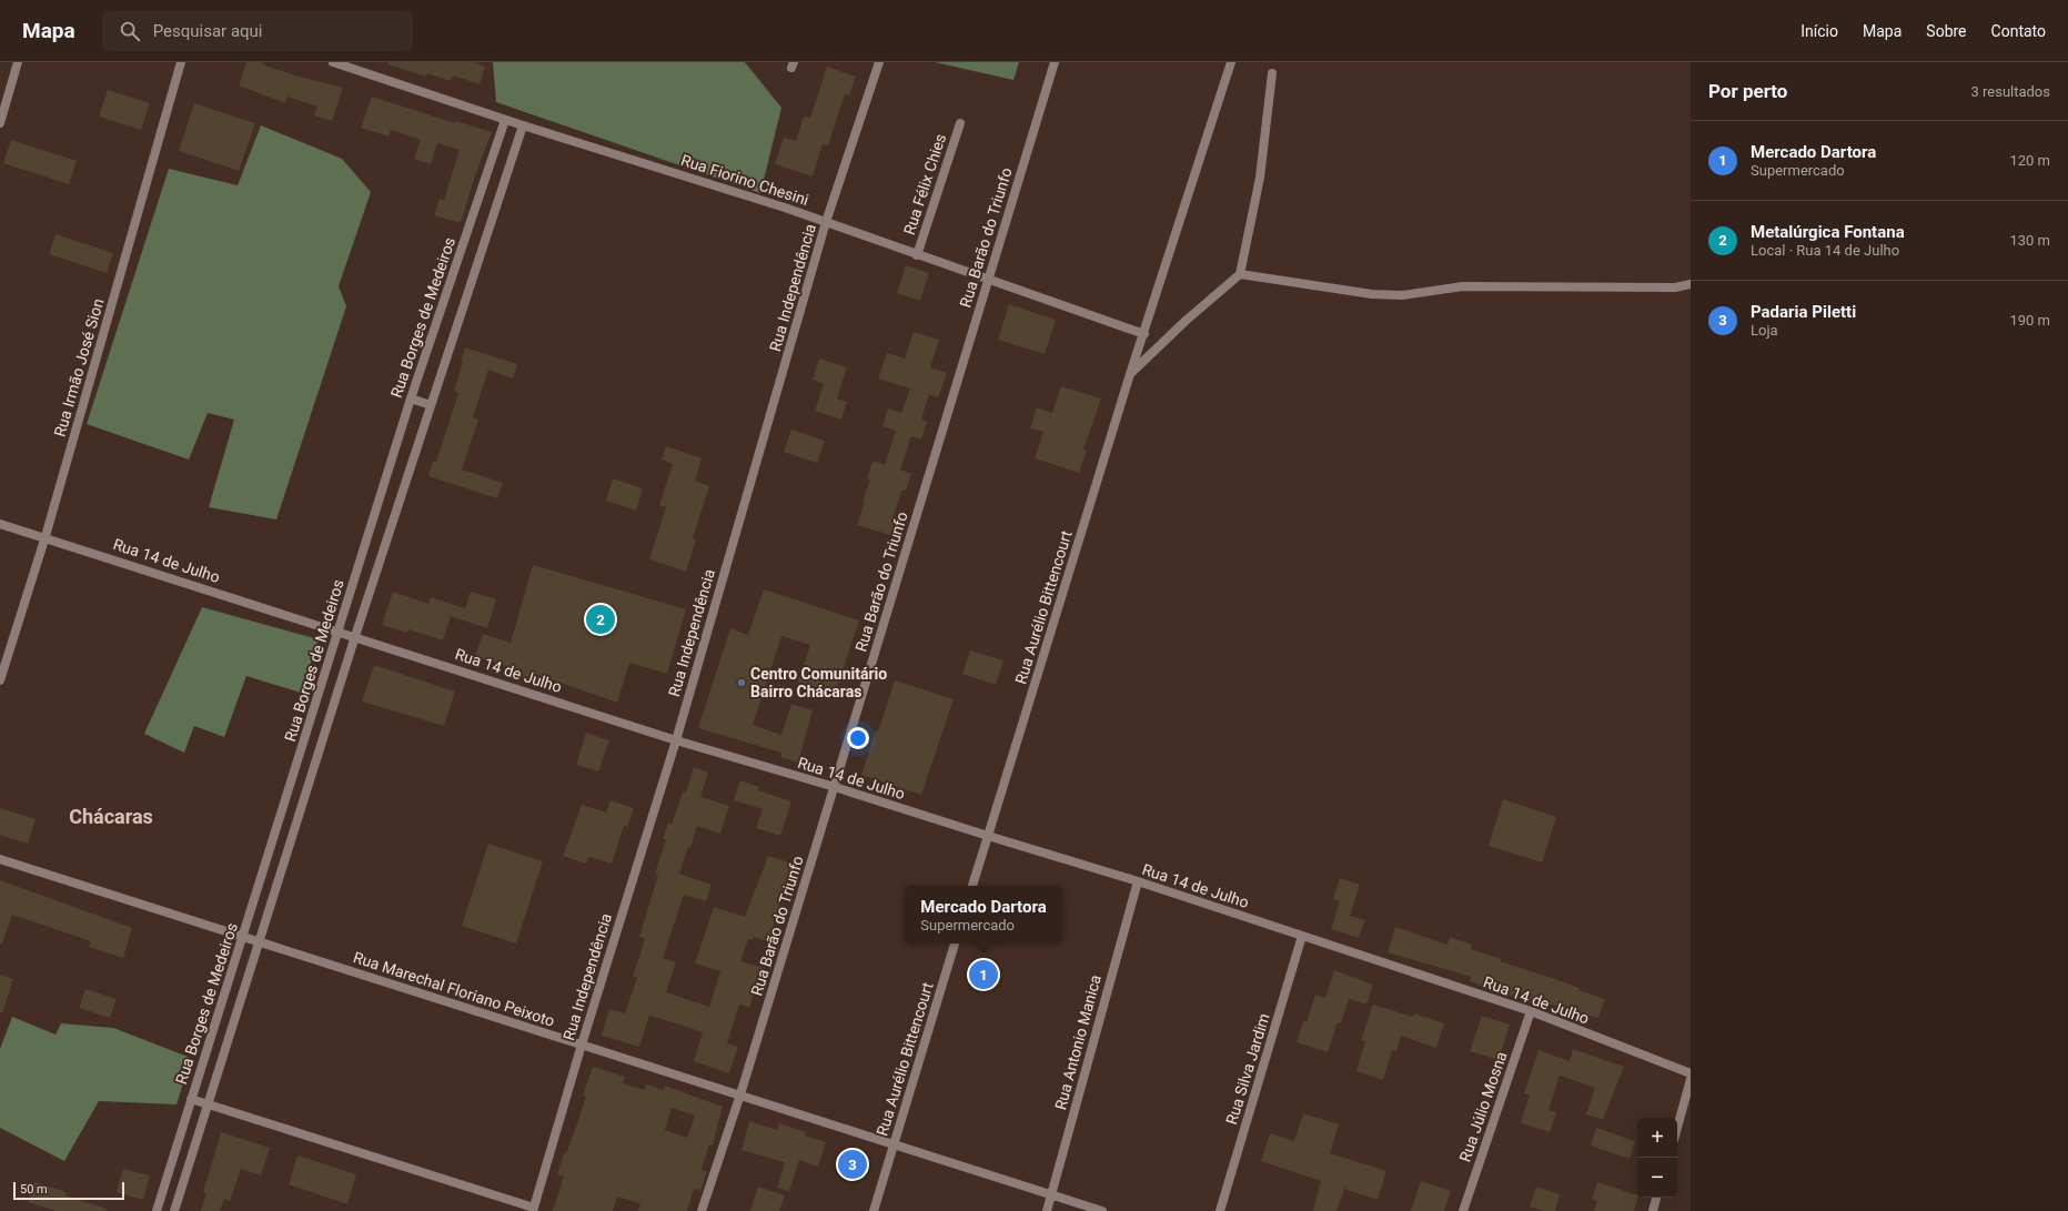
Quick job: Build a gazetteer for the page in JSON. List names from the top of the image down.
{
  "streets": {
    "street": [
      "Rua Fiorino Chesini",
      "Rua Félix Chies",
      "Rua Barão do Triunfo",
      "Rua Independência",
      "Rua Borges de Medeiros",
      "Rua Irmão José Sion",
      "Rua 14 de Julho",
      "Rua Aurélio Bittencourt",
      "Rua Marechal Floriano Peixoto",
      "Rua Antonio Manica",
      "Rua Silva Jardim",
      "Rua Júlio Mosna"
    ]
  },
  "crossings": [
    ["Rua Fiorino Chesini", "Rua Félix Chies"],
    ["Rua Fiorino Chesini", "Rua Barão do Triunfo"],
    ["Rua Fiorino Chesini", "Rua Independência"],
    ["Rua Fiorino Chesini", "Rua Borges de Medeiros"],
    ["Rua Fiorino Chesini", "Rua Aurélio Bittencourt"],
    ["Rua Barão do Triunfo", "Rua 14 de Julho"],
    ["Rua Barão do Triunfo", "Rua Marechal Floriano Peixoto"],
    ["Rua Independência", "Rua 14 de Julho"],
    ["Rua Independência", "Rua Marechal Floriano Peixoto"],
    ["Rua Borges de Medeiros", "Rua 14 de Julho"],
    ["Rua Borges de Medeiros", "Rua Marechal Floriano Peixoto"],
    ["Rua Irmão José Sion", "Rua 14 de Julho"],
    ["Rua 14 de Julho", "Rua Aurélio Bittencourt"],
    ["Rua 14 de Julho", "Rua Antonio Manica"],
    ["Rua 14 de Julho", "Rua Silva Jardim"],
    ["Rua 14 de Julho", "Rua Júlio Mosna"],
    ["Rua Aurélio Bittencourt", "Rua Marechal Floriano Peixoto"],
    ["Rua Marechal Floriano Peixoto", "Rua Antonio Manica"]
  ],
  "districts": ["Chácaras"],
  "places": ["Centro Comunitário Bairro Chácaras"],
  "scale_bar": "50 m",
  "page": {
    "header": "Mapa",
    "search": "Pesquisar aqui",
    "nav": [
      "Início",
      "Mapa",
      "Sobre",
      "Contato"
    ],
    "heading": ["Por perto", "3 resultados"],
    "list": [
      {
        "mark": "1",
        "name": "Mercado Dartora",
        "note": "Supermercado",
        "value": "120 m"
      },
      {
        "mark": "2",
        "name": "Metalúrgica Fontana",
        "note": "Local · Rua 14 de Julho",
        "value": "130 m"
      },
      {
        "mark": "3",
        "name": "Padaria Piletti",
        "note": "Loja",
        "value": "190 m"
      }
    ],
    "pins": ["2", "1", "3"],
    "popup": ["Mercado Dartora", "Supermercado"],
    "map_buttons": ["+", "−"],
    "scale": "50 m"
  }
}
